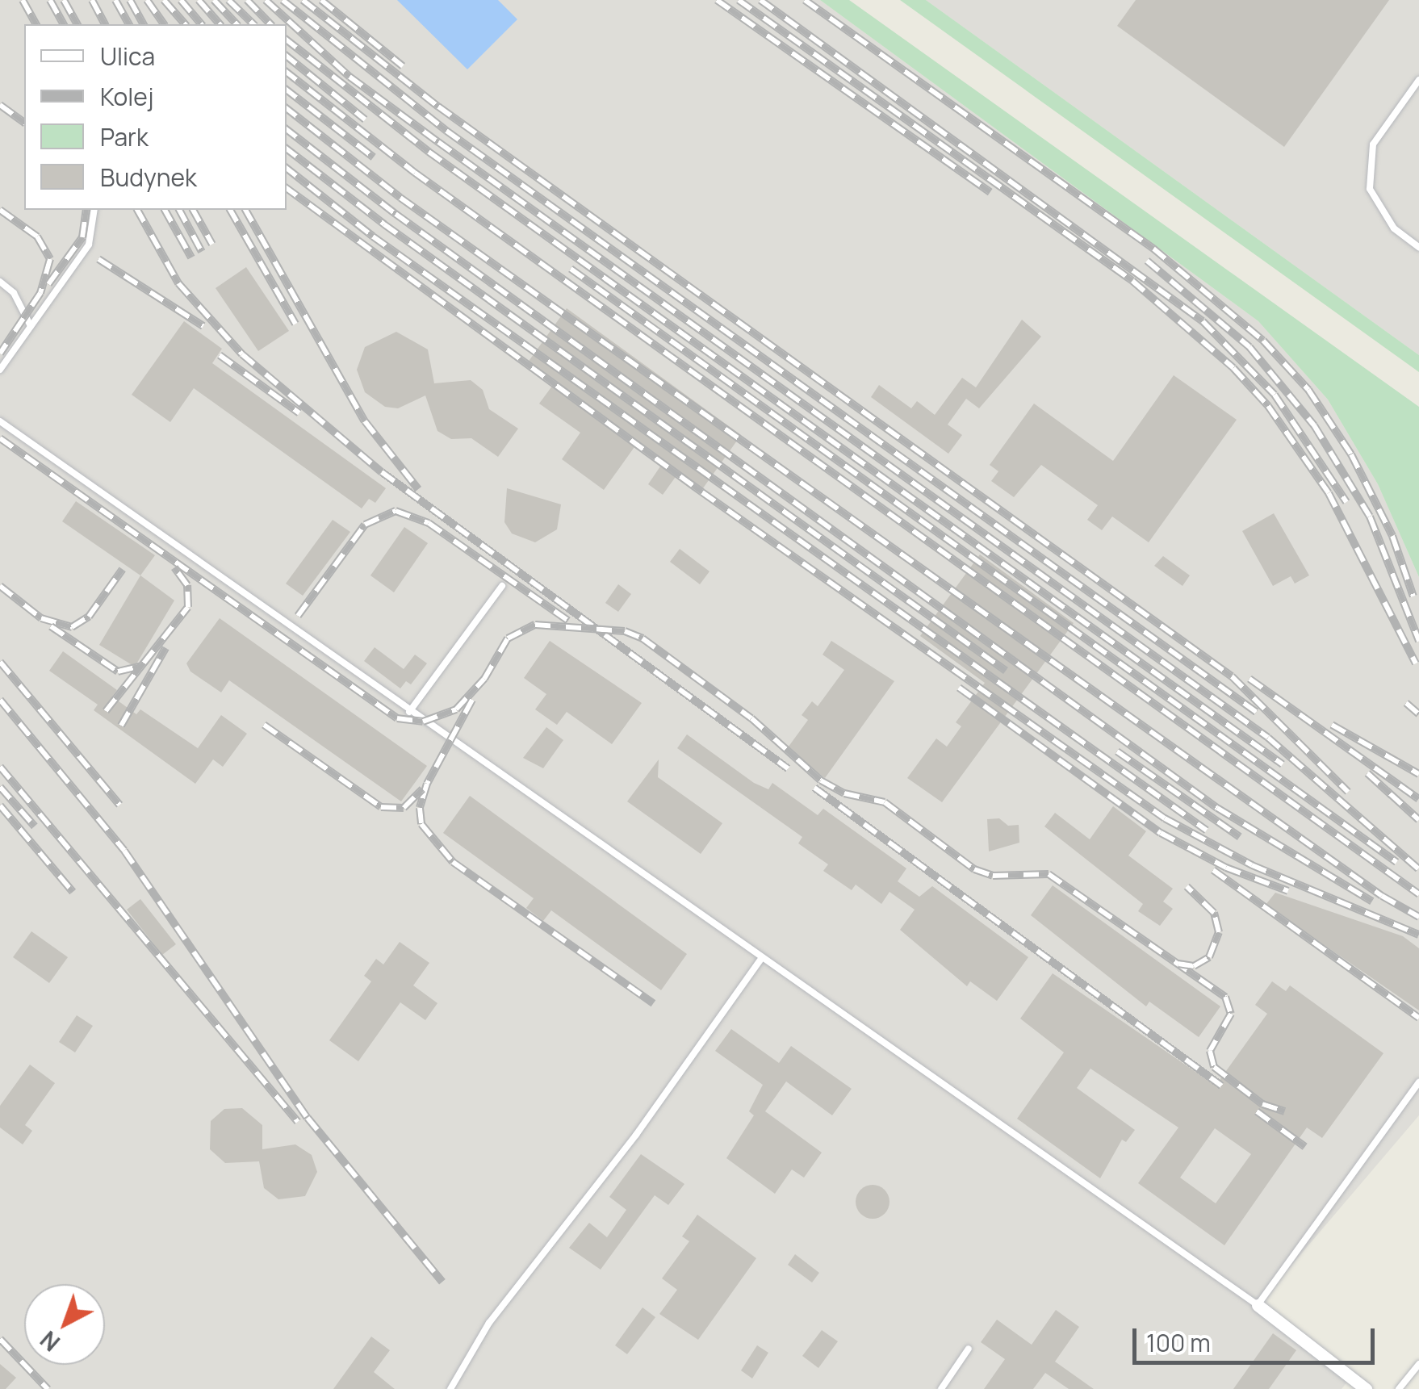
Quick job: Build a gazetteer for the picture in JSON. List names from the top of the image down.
{
  "legend": [
    "Ulica",
    "Kolej",
    "Park",
    "Budynek"
  ],
  "scale_bar": "100 m",
  "north": "bottom left"
}
